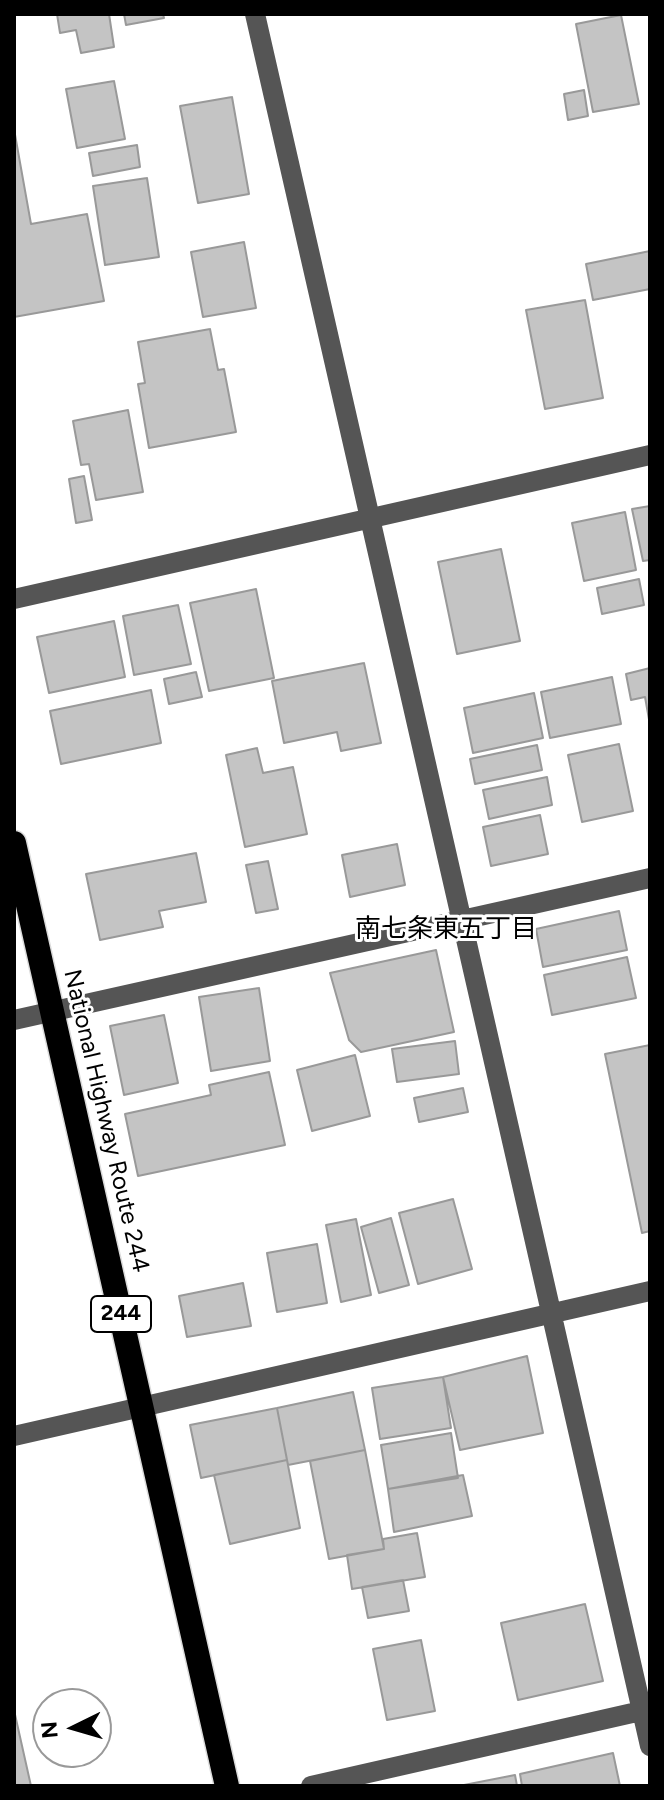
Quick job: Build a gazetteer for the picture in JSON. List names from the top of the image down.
{
  "streets": {
    "highway": ["National Highway Route 244", "244"]
  },
  "districts": ["南七条東五丁目"],
  "north": "left"
}
